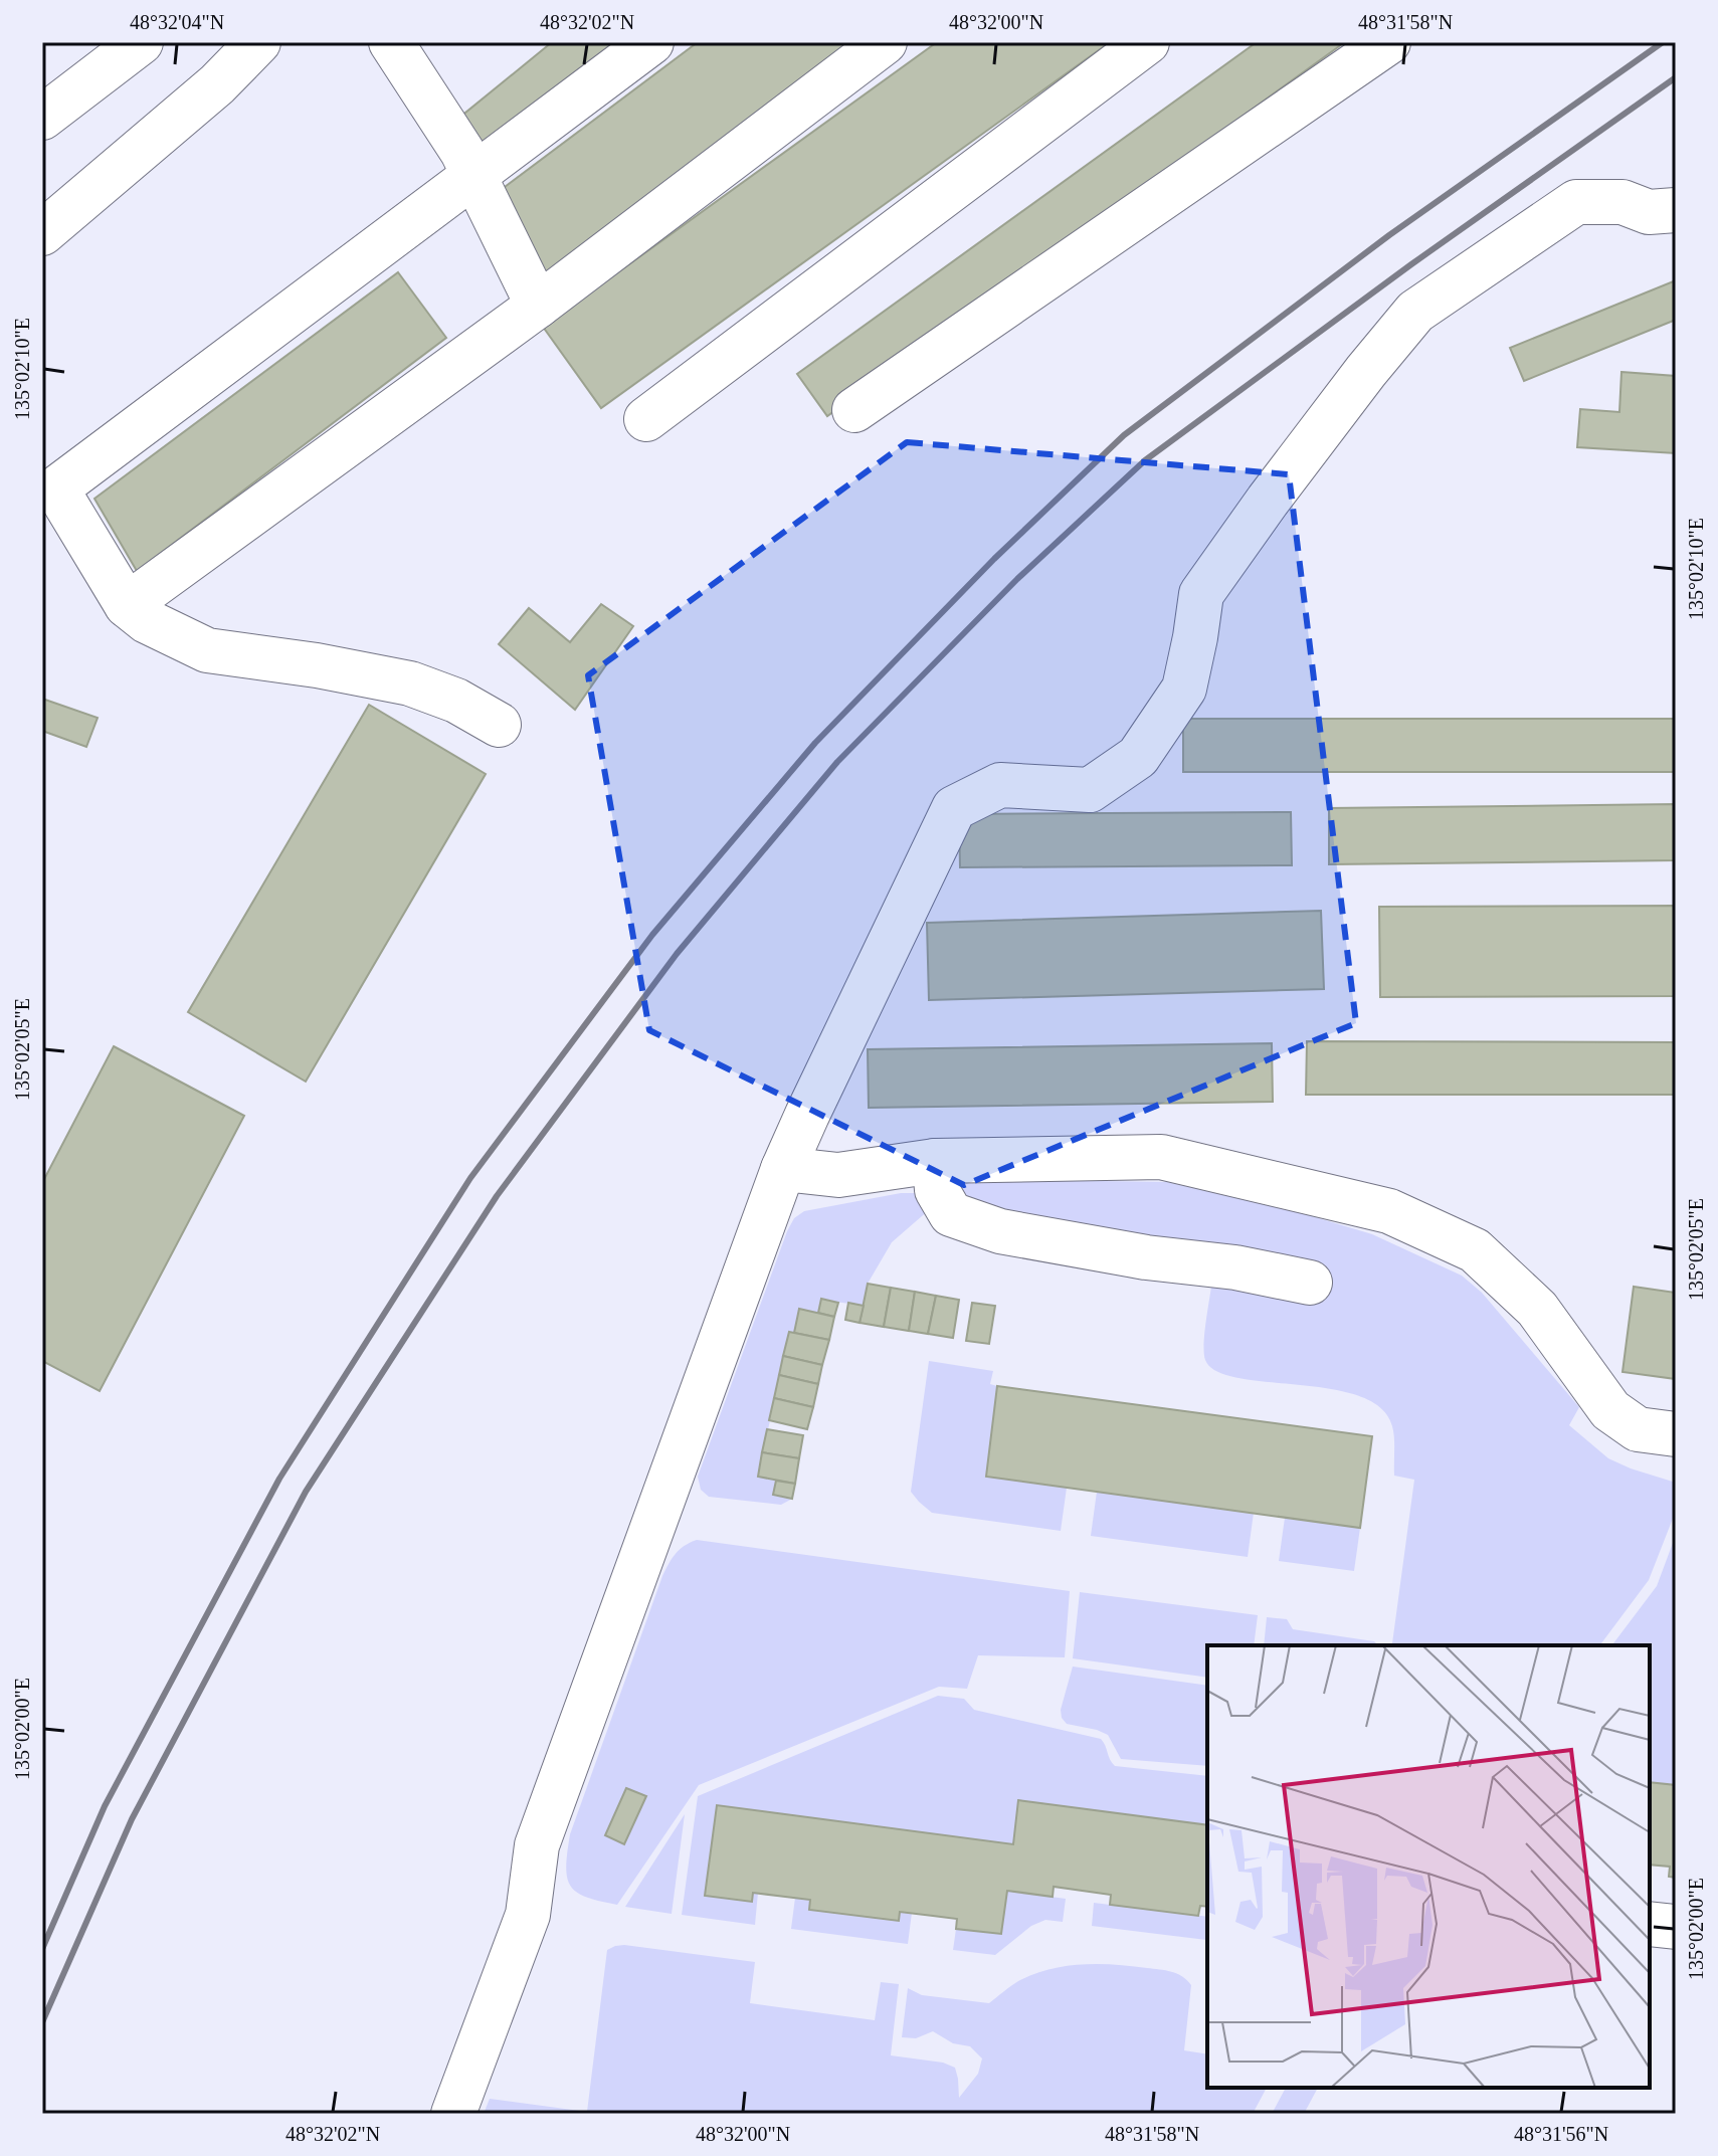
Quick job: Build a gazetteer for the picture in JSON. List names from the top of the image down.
{
  "coordinates": [
    "48°32'04\"N",
    "48°32'02\"N",
    "48°32'00\"N",
    "48°31'58\"N",
    "135°02'10\"E",
    "135°02'05\"E",
    "135°02'00\"E",
    "48°31'56\"N"
  ]
}
